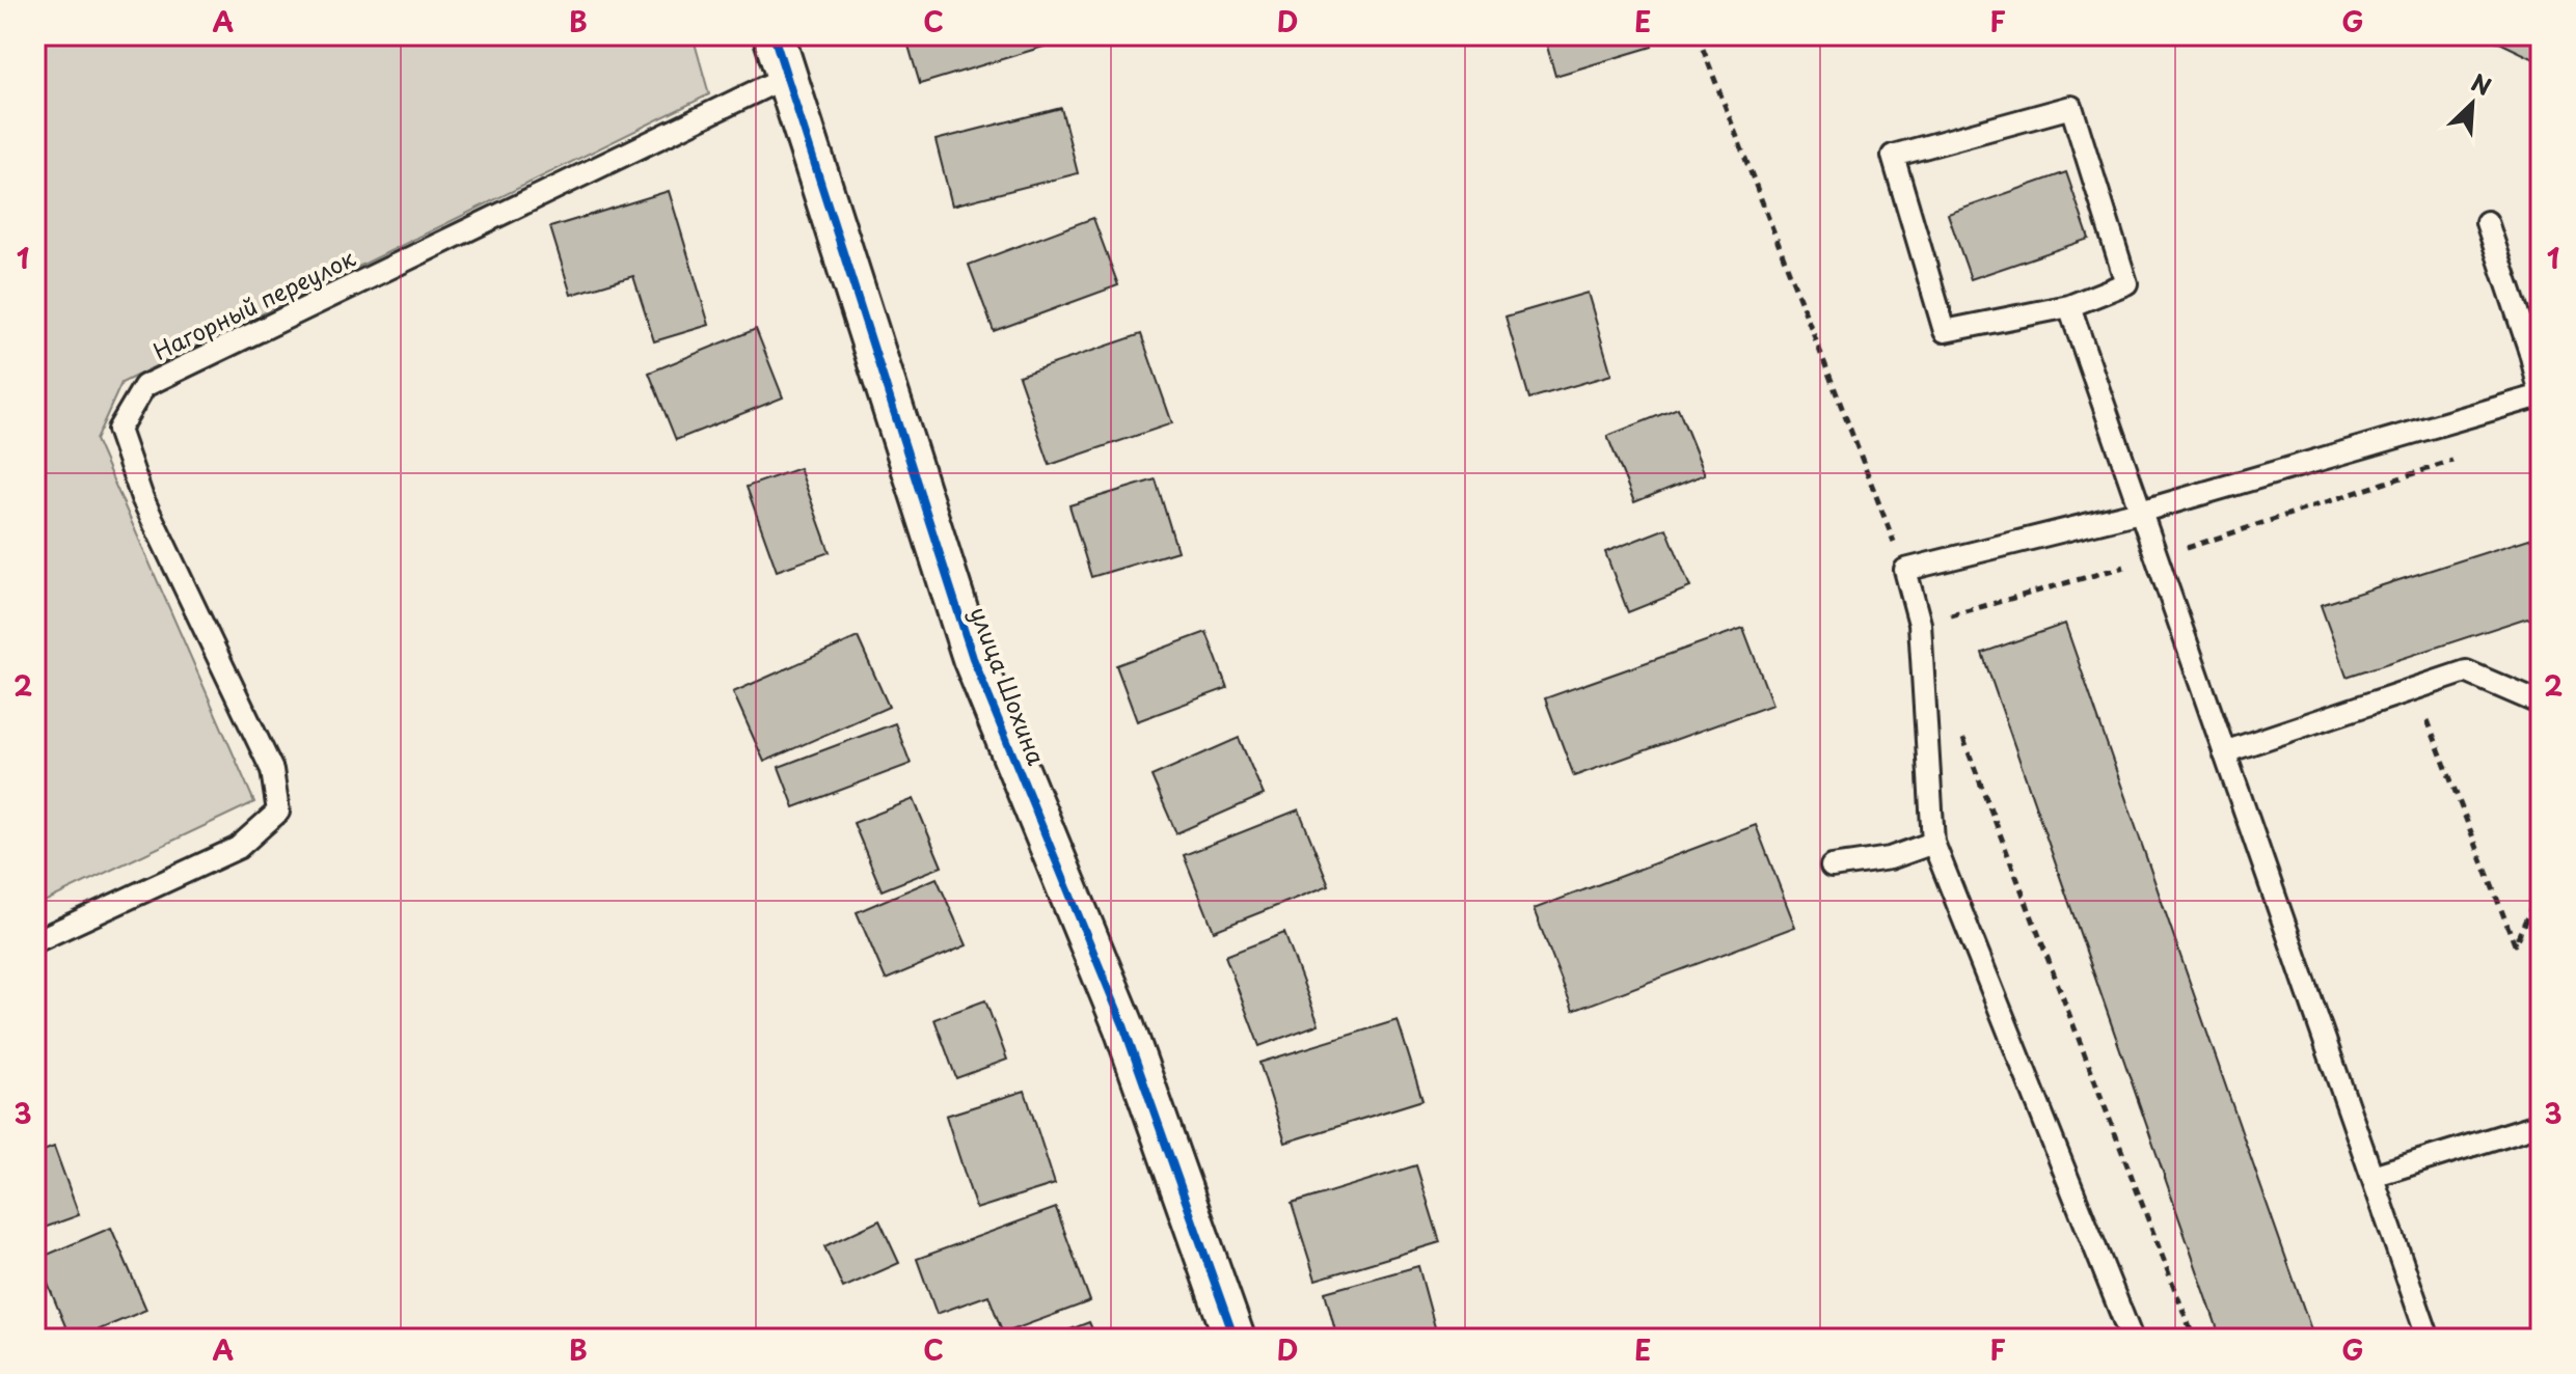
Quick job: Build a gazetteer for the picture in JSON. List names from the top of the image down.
{
  "streets": {
    "street": ["улица Шохина"],
    "lane": ["Нагорный переулок"]
  },
  "crossings": [
    ["Нагорный переулок", "улица Шохина"]
  ],
  "north": "top right",
  "grid": {
    "columns": [
      "A",
      "B",
      "C",
      "D",
      "E",
      "F",
      "G"
    ],
    "rows": ["1", "2", "3"]
  }
}
